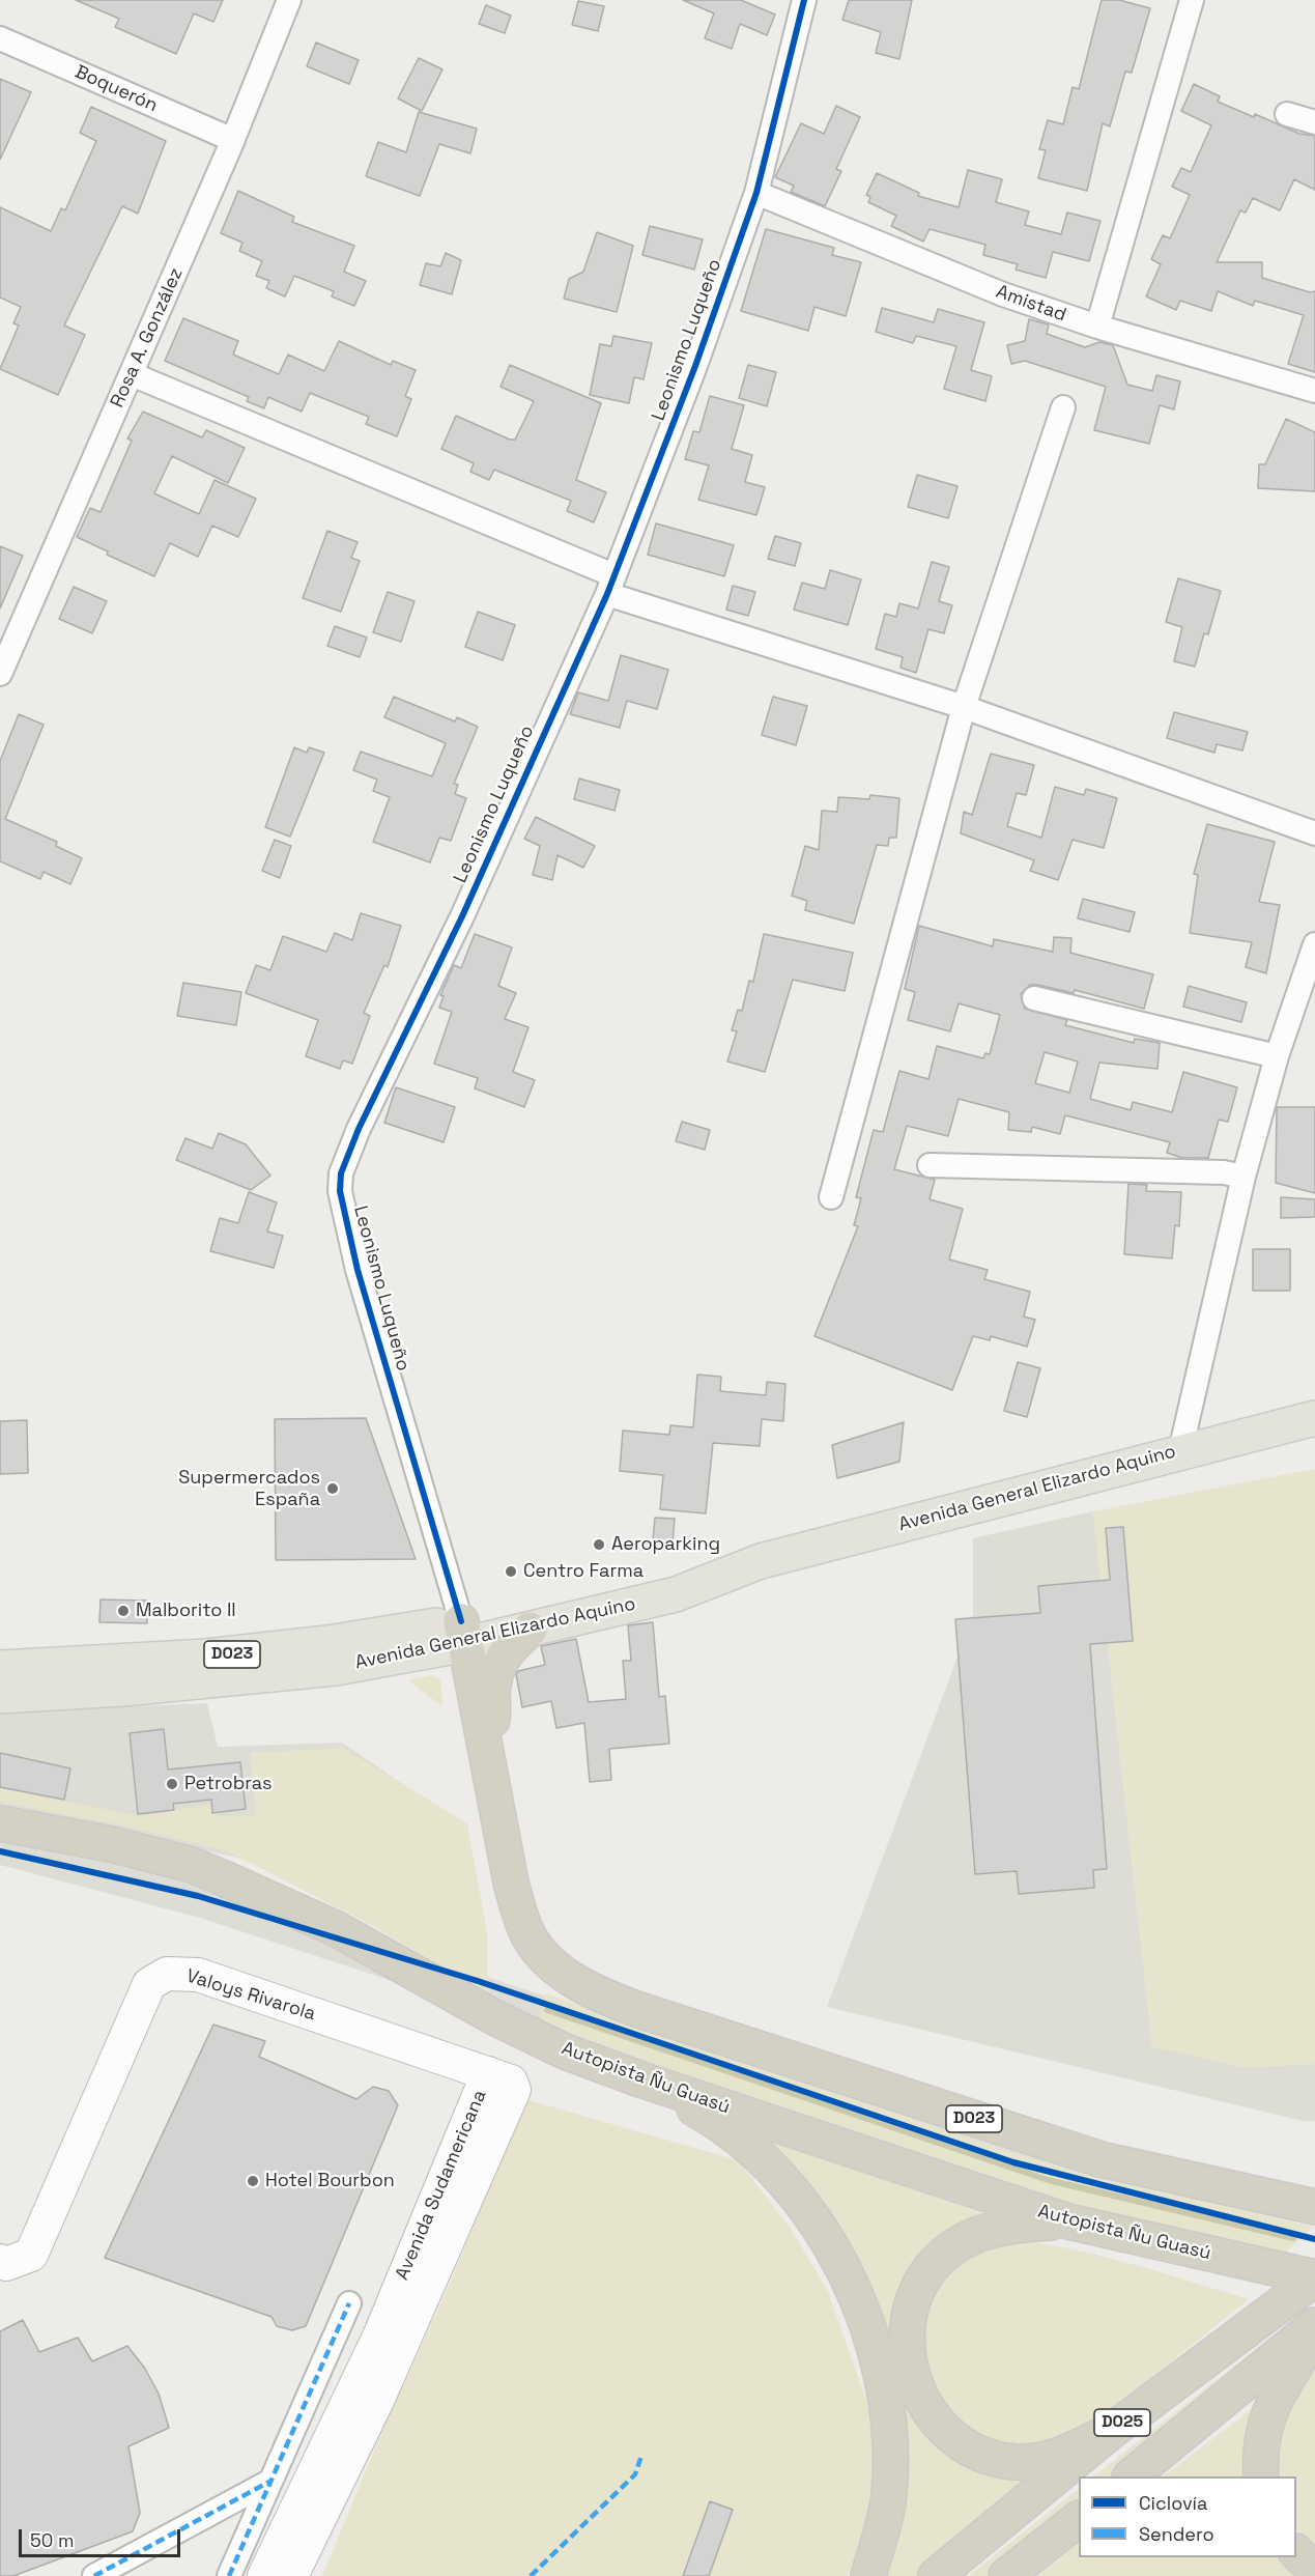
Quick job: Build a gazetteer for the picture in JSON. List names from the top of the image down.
{
  "streets": {
    "highway": ["D023", "Autopista Ñu Guasú", "D025"],
    "main road": ["Avenida General Elizardo Aquino"],
    "street": [
      "Boquerón",
      "Amistad",
      "Rosa A. González",
      "Leonismo Luqueño",
      "Valoys Rivarola",
      "Avenida Sudamericana"
    ]
  },
  "crossings": [
    ["Boquerón", "Rosa A. González"],
    ["Amistad", "Leonismo Luqueño"],
    ["Leonismo Luqueño", "Avenida General Elizardo Aquino"],
    ["Leonismo Luqueño", "D023"],
    ["Avenida General Elizardo Aquino", "D023"],
    ["Valoys Rivarola", "Avenida Sudamericana"],
    ["Autopista Ñu Guasú", "D025"]
  ],
  "places": [
    "Supermercados España",
    "Aeroparking",
    "Centro Farma",
    "Malborito II",
    "Petrobras",
    "Hotel Bourbon"
  ],
  "legend": ["Ciclovía", "Sendero"],
  "scale_bar": "50 m"
}
